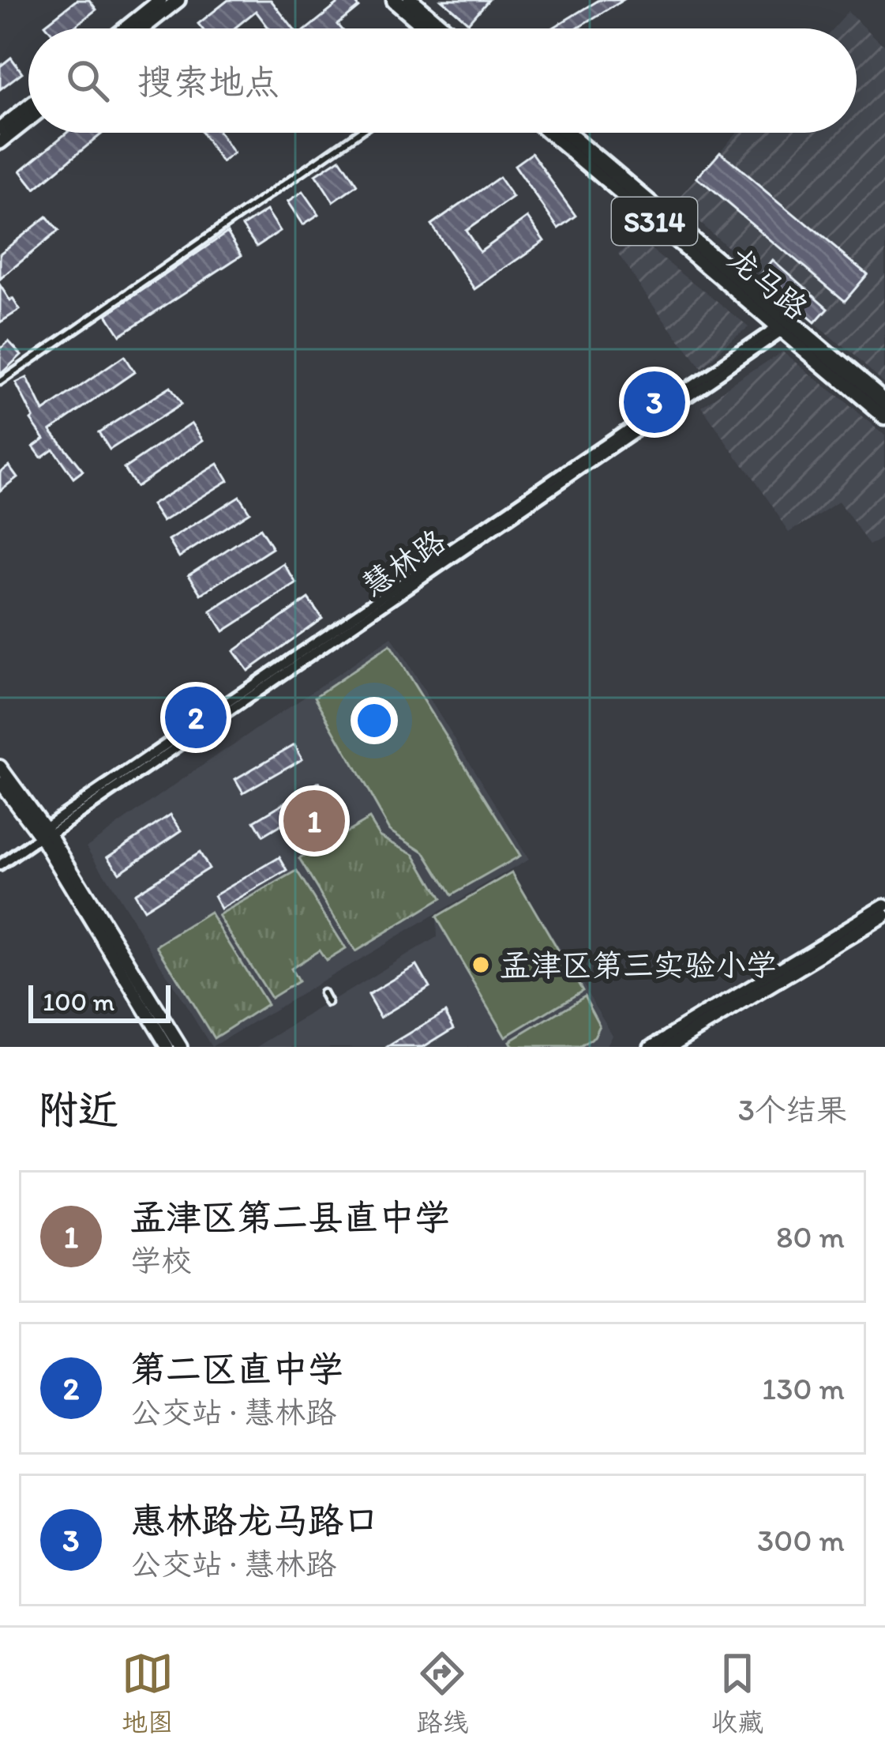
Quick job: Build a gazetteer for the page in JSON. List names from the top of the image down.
{
  "streets": {
    "main road": ["S314", "龙马路"],
    "street": ["慧林路"]
  },
  "crossings": [
    ["龙马路", "慧林路"]
  ],
  "places": ["孟津区第三实验小学"],
  "scale_bar": "100 m",
  "page": {
    "search": "搜索地点",
    "pins": ["3", "2", "1"],
    "scale": "100 m",
    "heading": ["附近", "3个结果"],
    "list": [
      {
        "mark": "1",
        "name": "孟津区第二县直中学",
        "note": "学校",
        "value": "80 m"
      },
      {
        "mark": "2",
        "name": "第二区直中学",
        "note": "公交站 · 慧林路",
        "value": "130 m"
      },
      {
        "mark": "3",
        "name": "惠林路龙马路口",
        "note": "公交站 · 慧林路",
        "value": "300 m"
      }
    ],
    "nav": ["地图", "路线", "收藏"]
  }
}
